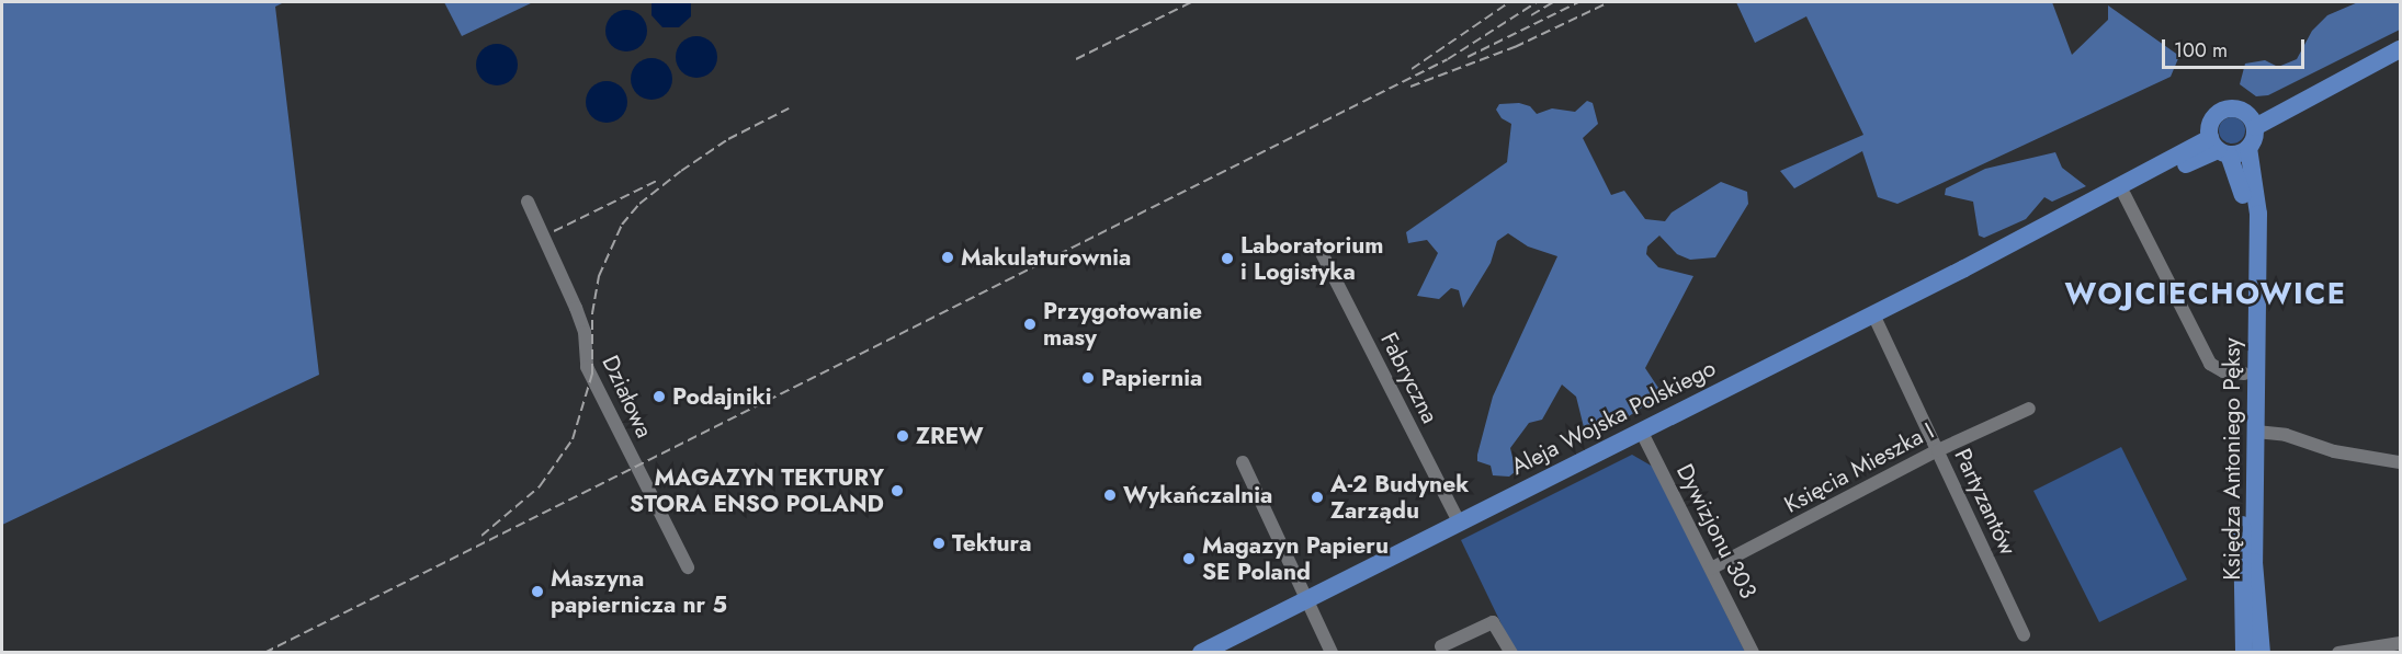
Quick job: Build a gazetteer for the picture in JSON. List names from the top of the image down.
{
  "streets": {
    "main road": ["Aleja Wojska Polskiego", "Księdza Antoniego Pęksy"],
    "street": [
      "Fabryczna",
      "Działowa",
      "Księcia Mieszka I",
      "Partyzantów",
      "Dywizjonu 303"
    ]
  },
  "crossings": [
    ["Fabryczna", "Aleja Wojska Polskiego"],
    ["Aleja Wojska Polskiego", "Księdza Antoniego Pęksy"],
    ["Aleja Wojska Polskiego", "Partyzantów"],
    ["Aleja Wojska Polskiego", "Dywizjonu 303"],
    ["Księcia Mieszka I", "Partyzantów"],
    ["Księcia Mieszka I", "Dywizjonu 303"]
  ],
  "districts": ["WOJCIECHOWICE"],
  "places": [
    "Makulaturownia",
    "Laboratorium i Logistyka",
    "Przygotowanie masy",
    "Papiernia",
    "Podajniki",
    "ZREW",
    "MAGAZYN TEKTURY STORA ENSO POLAND",
    "Wykańczalnia",
    "A-2 Budynek Zarządu",
    "Tektura",
    "Magazyn Papieru SE Poland",
    "Maszyna papiernicza nr 5"
  ],
  "scale_bar": "100 m"
}
